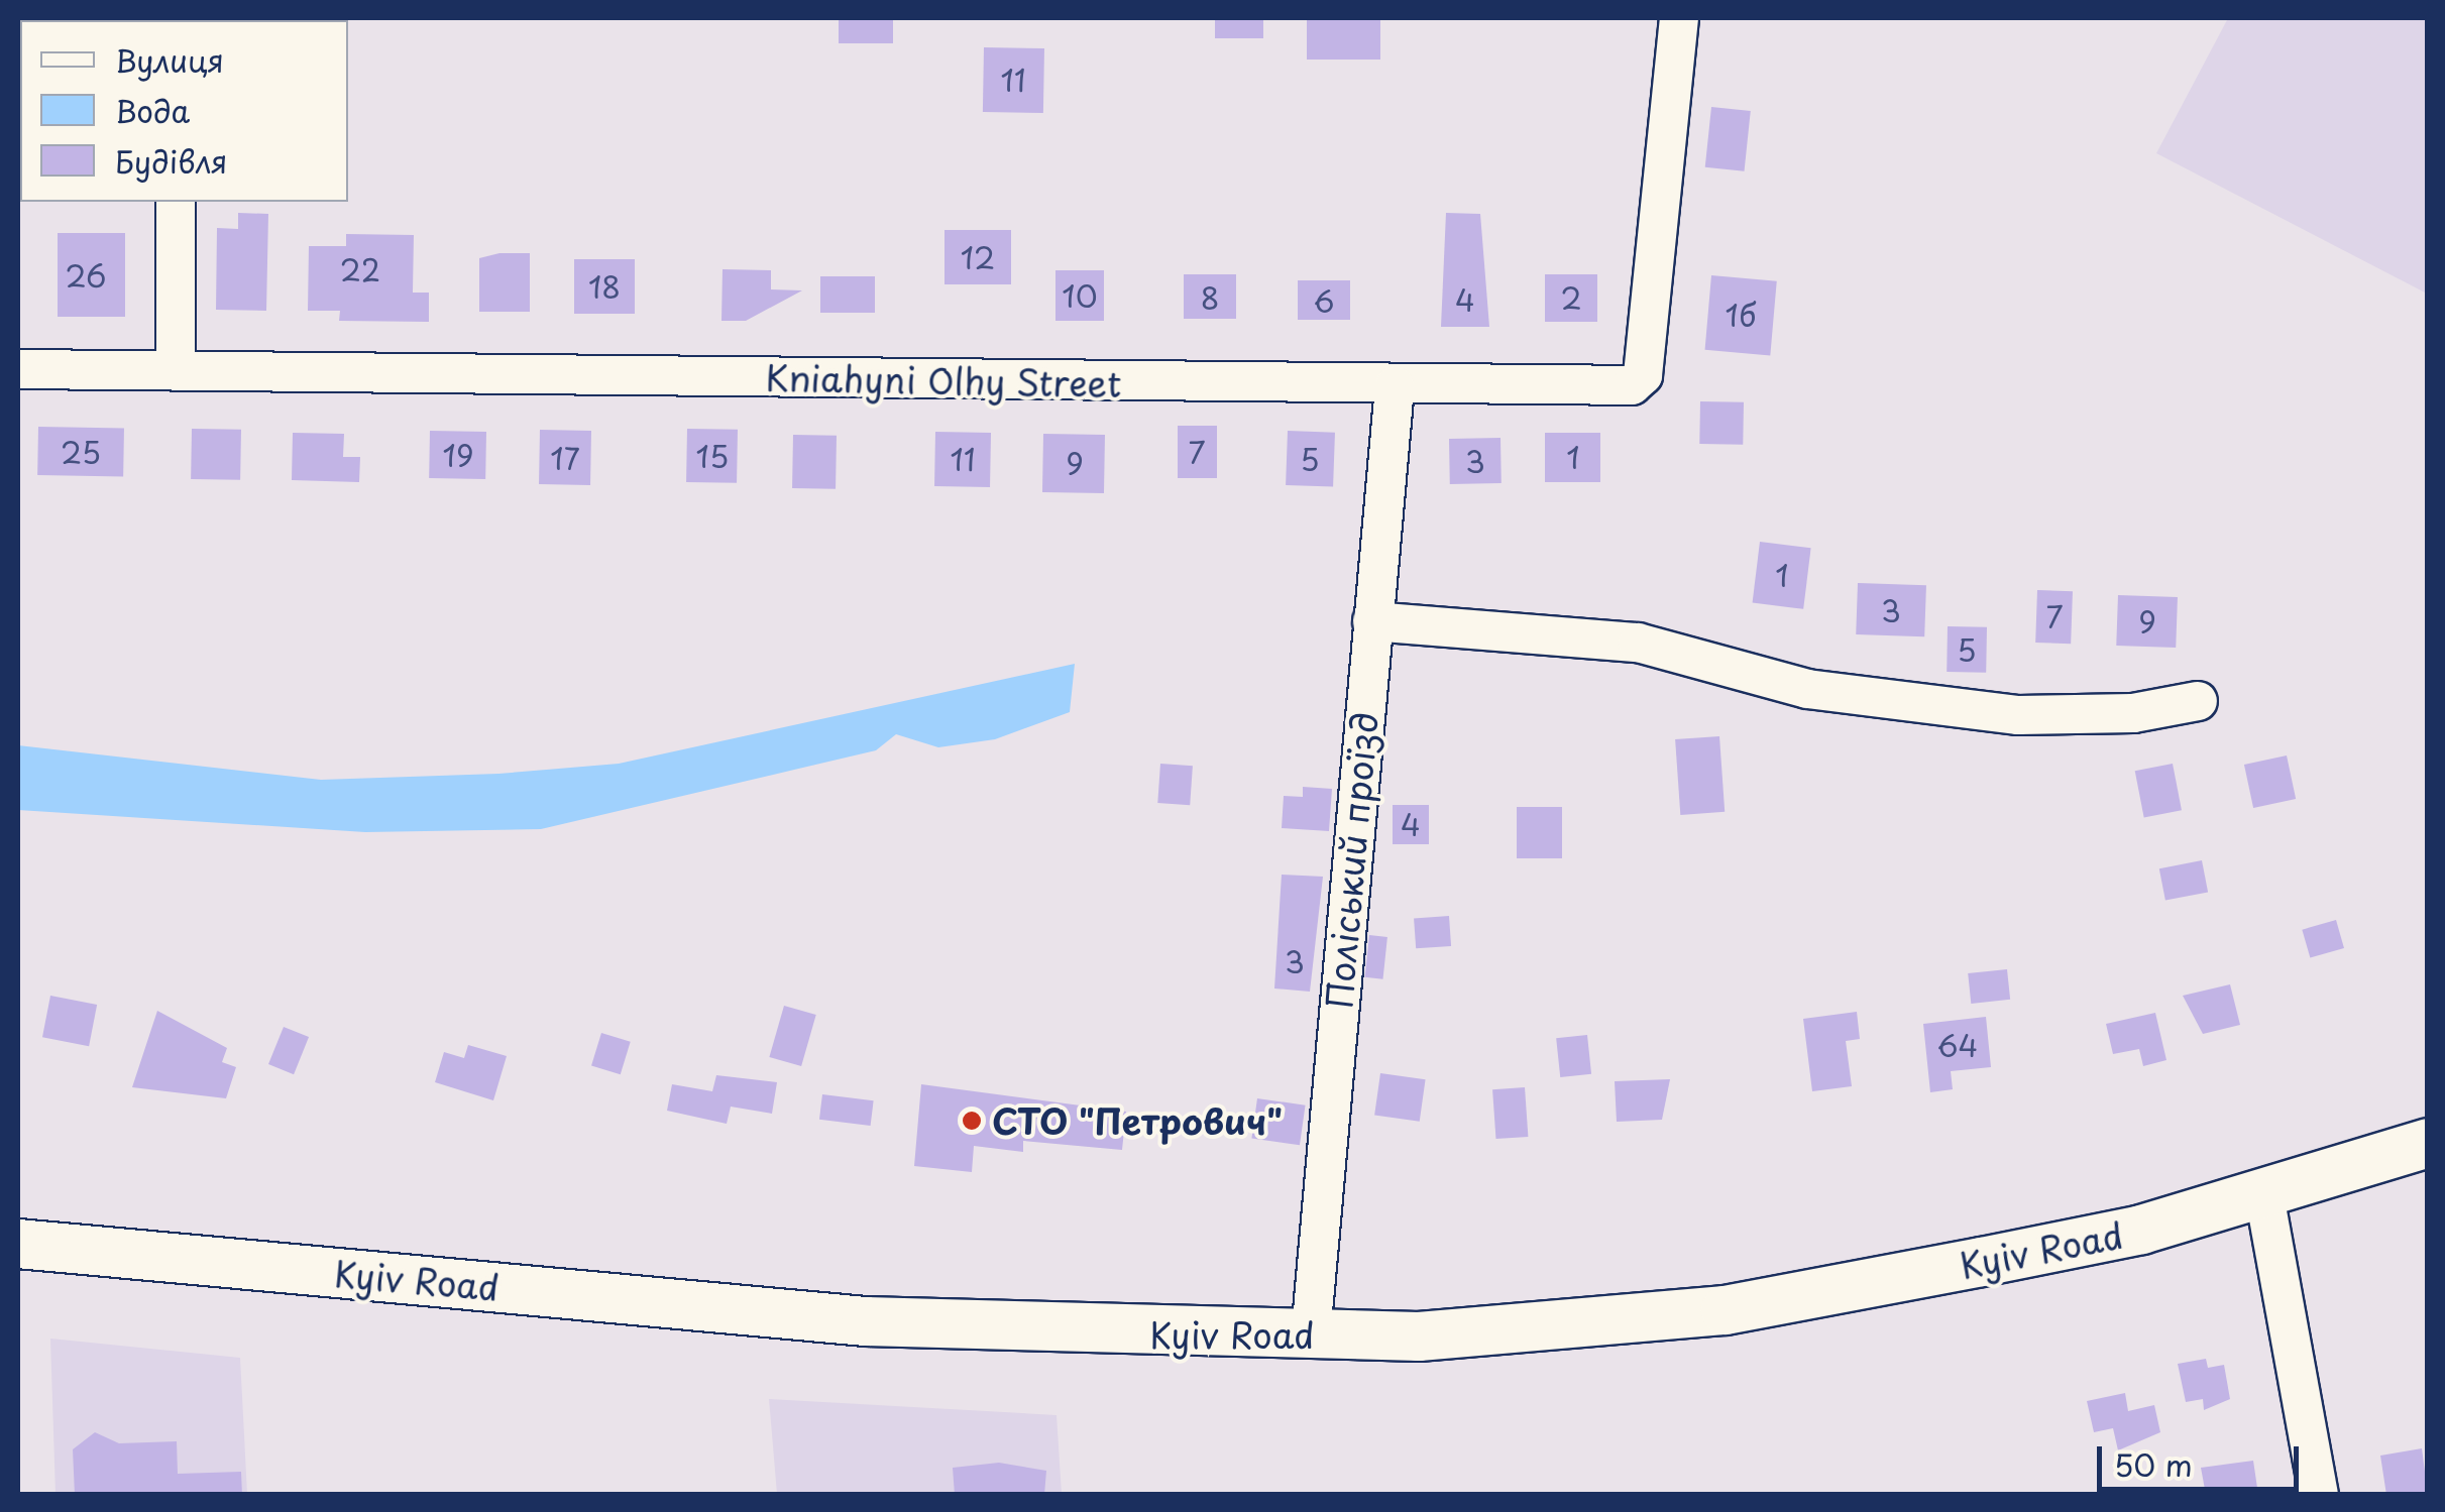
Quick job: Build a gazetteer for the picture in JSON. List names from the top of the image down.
{
  "streets": {
    "main road": ["Kyiv Road"],
    "street": ["Kniahyni Olhy Street", "Поліський проїзд"]
  },
  "crossings": [
    ["Kniahyni Olhy Street", "Поліський проїзд"],
    ["Поліський проїзд", "Kyiv Road"]
  ],
  "places": ["СТО \"Петрович\""],
  "house_numbers": [
    "11",
    "12",
    "22",
    "26",
    "18",
    "10",
    "8",
    "2",
    "4",
    "6",
    "1б",
    "25",
    "7",
    "19",
    "15",
    "1",
    "17",
    "11",
    "5",
    "3",
    "9",
    "1",
    "3",
    "7",
    "9",
    "5",
    "4",
    "3",
    "64"
  ],
  "legend": ["Вулиця", "Вода", "Будівля"],
  "scale_bar": "50 m"
}
